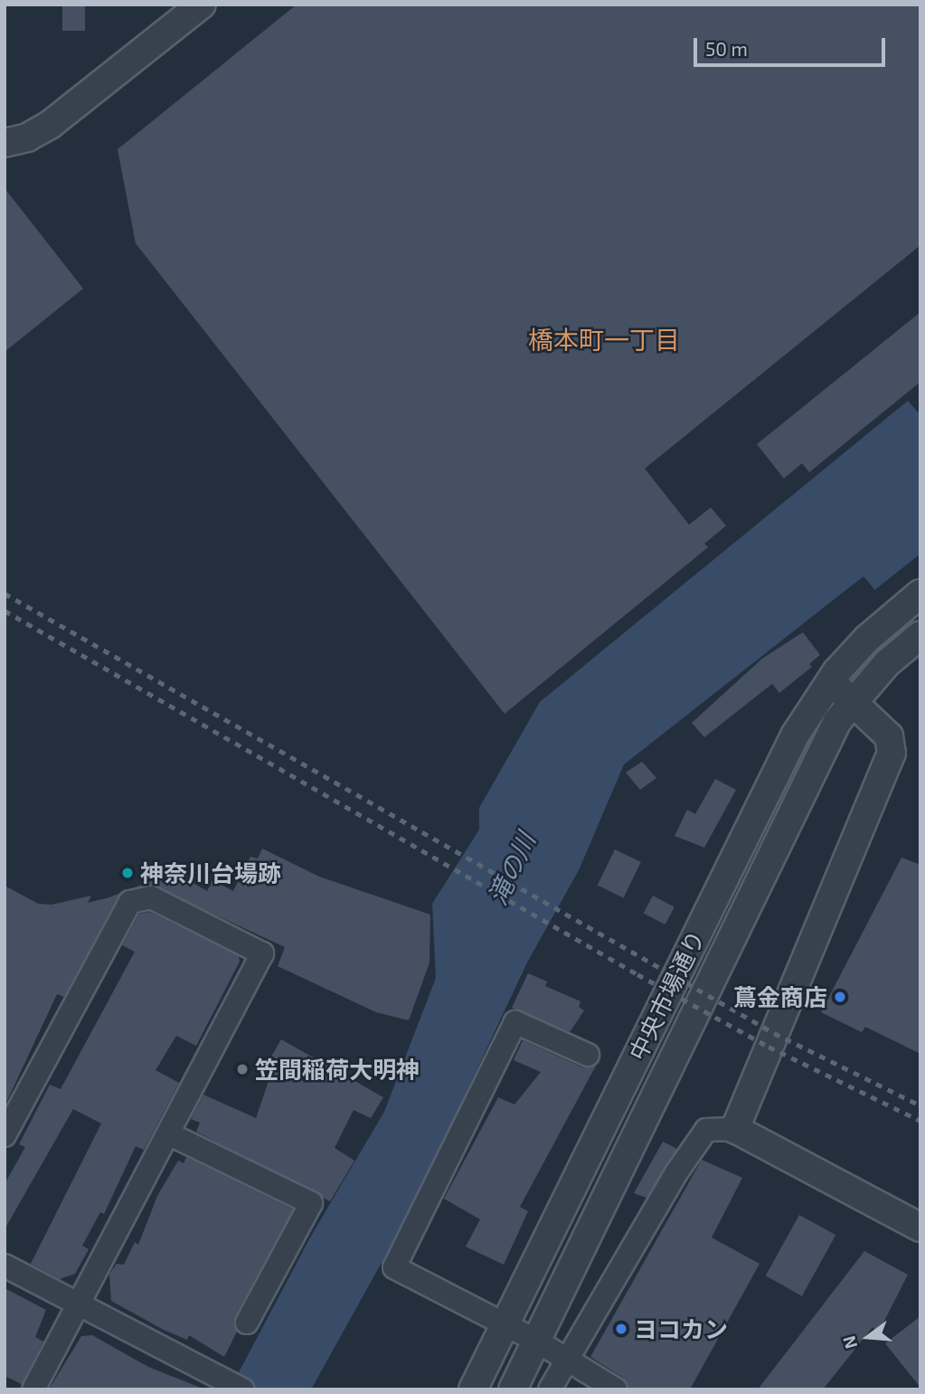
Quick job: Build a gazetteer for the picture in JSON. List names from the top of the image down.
{
  "streets": {
    "street": ["中央市場通り"]
  },
  "districts": ["橋本町一丁目"],
  "water": ["滝の川"],
  "places": [
    "神奈川台場跡",
    "蔦金商店",
    "笠間稲荷大明神",
    "ヨコカン"
  ],
  "scale_bar": "50 m",
  "north": "left"
}
